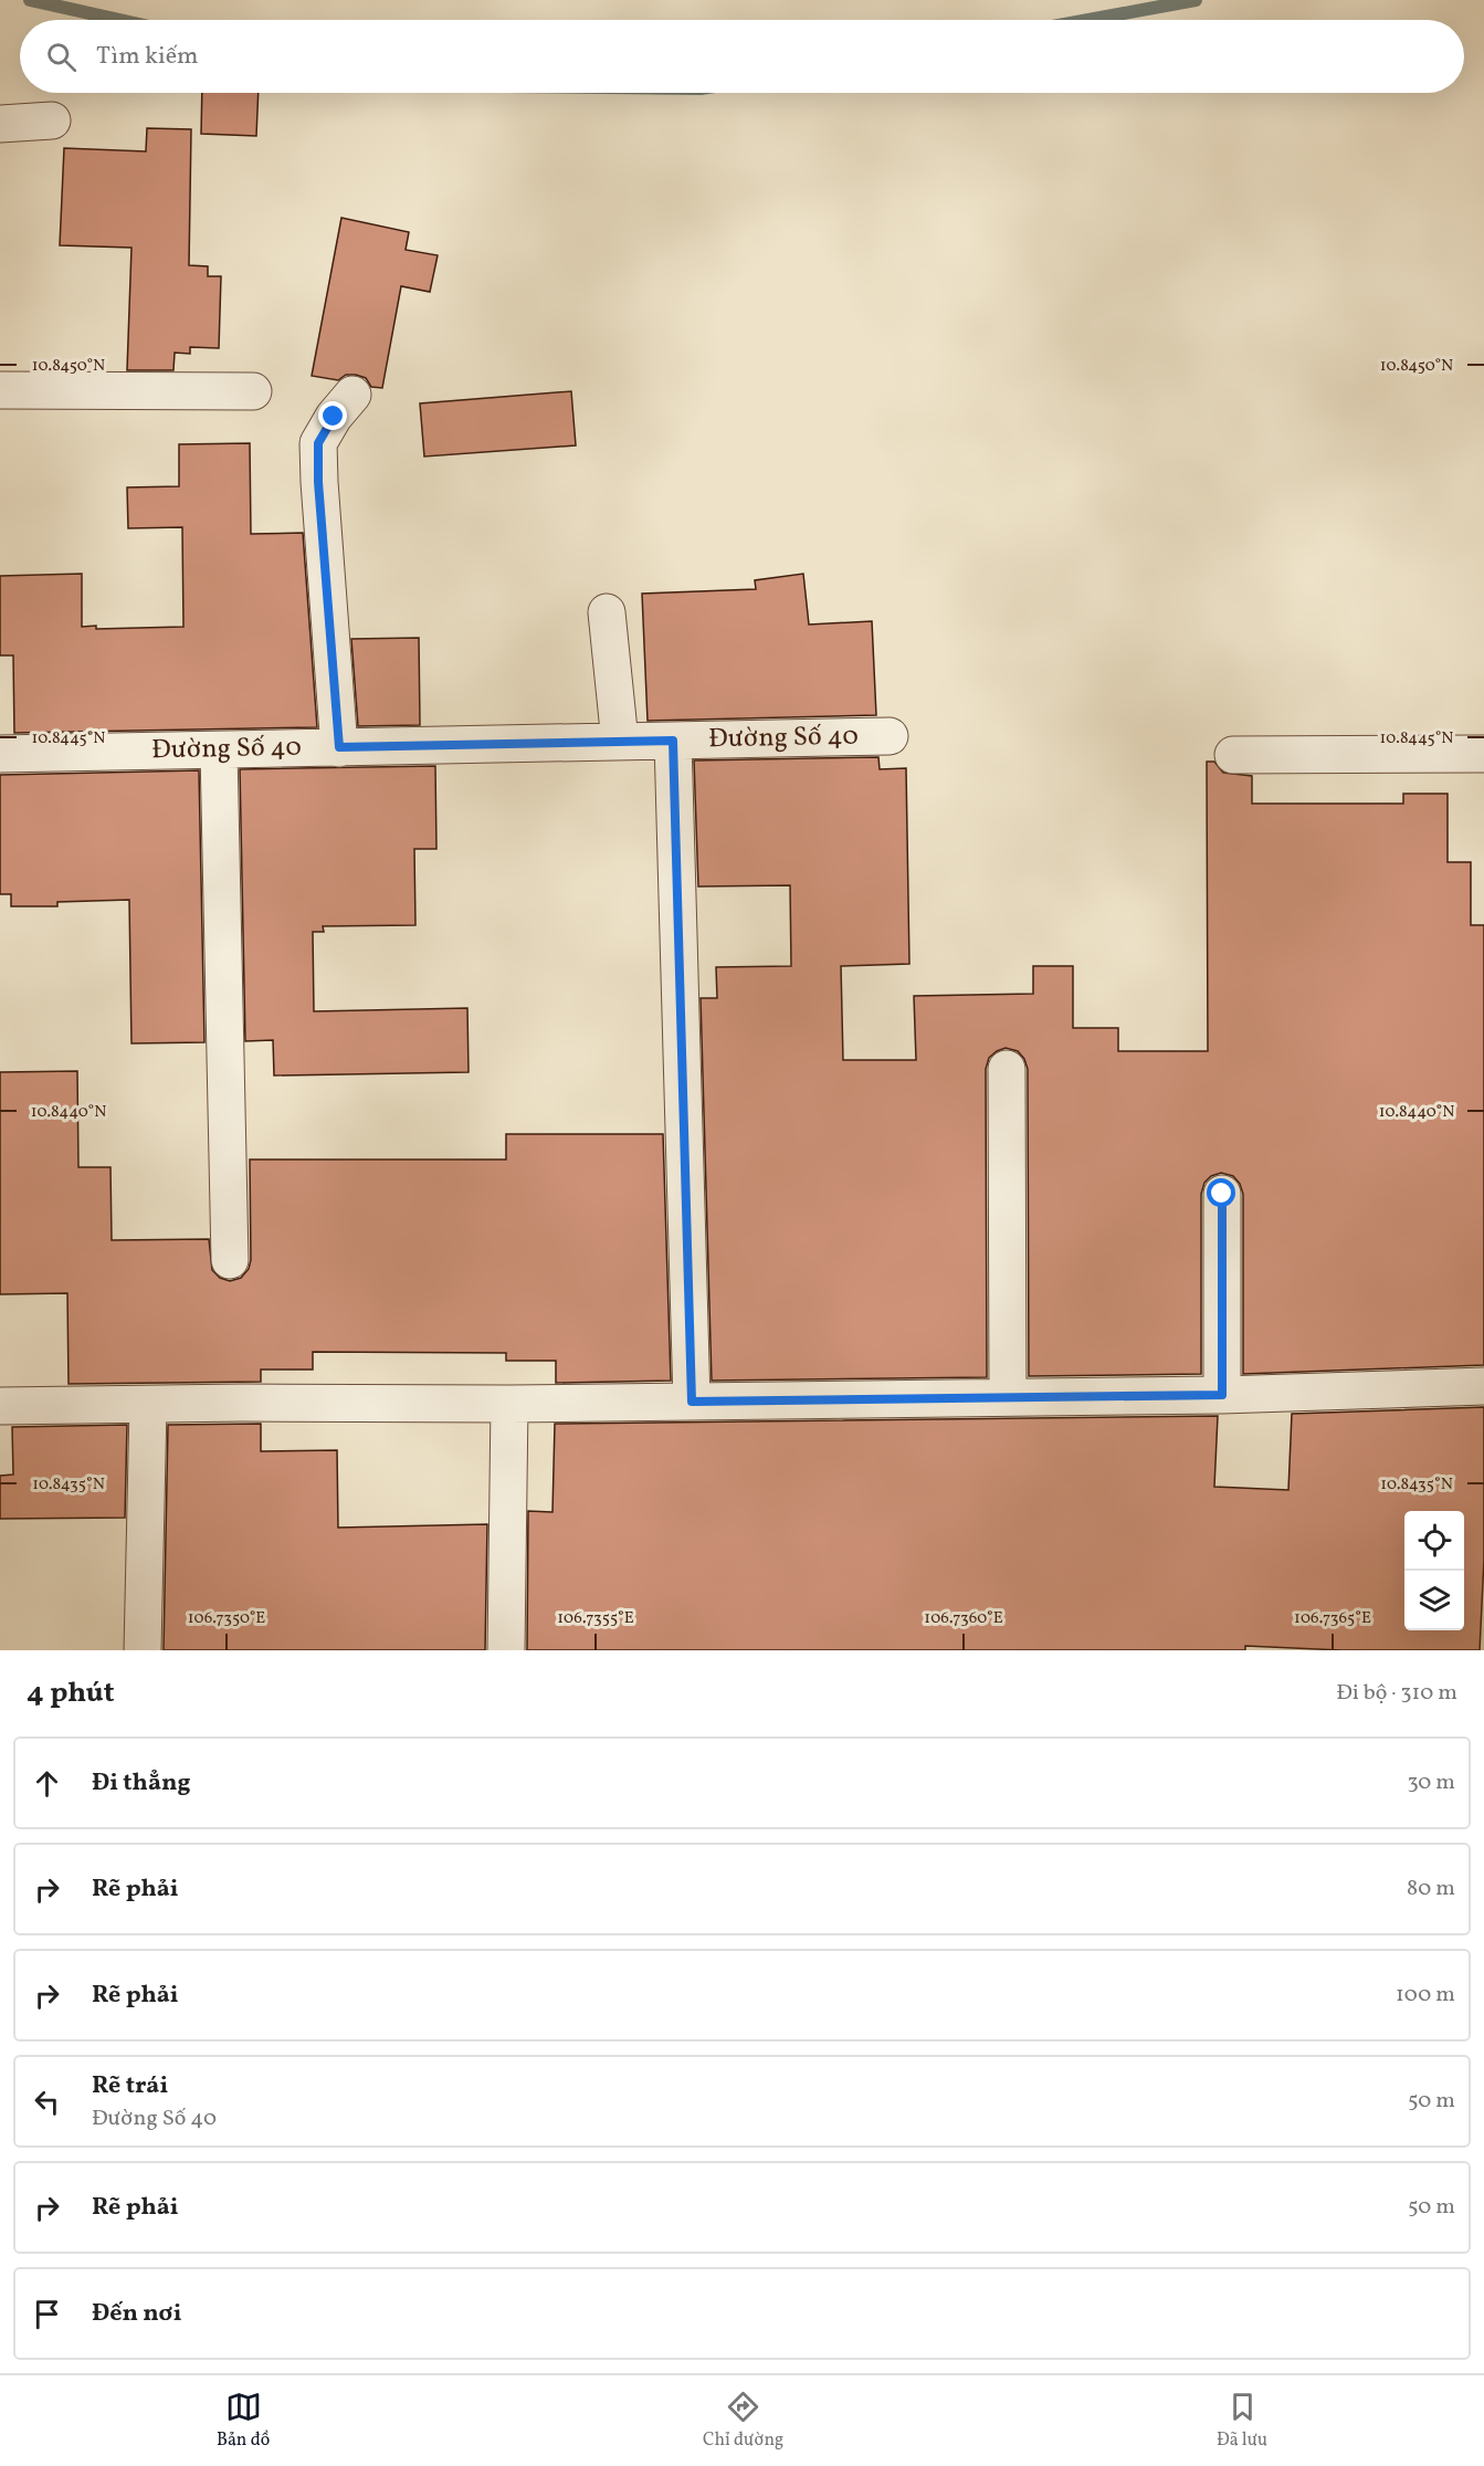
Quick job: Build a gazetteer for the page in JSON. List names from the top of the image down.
{
  "streets": {
    "street": ["Đường Số 40"]
  },
  "page": {
    "search": "Tìm kiếm",
    "heading": ["4 phút", "Đi bộ · 310 m"],
    "list": [
      ["Đi thẳng", "30 m"],
      ["Rẽ phải", "80 m"],
      ["Rẽ phải", "100 m"],
      ["Rẽ trái", "Đường Số 40", "50 m"],
      ["Rẽ phải", "50 m"],
      "Đến nơi"
    ],
    "nav": ["Bản đồ", "Chỉ đường", "Đã lưu"]
  },
  "coordinates": [
    "10.8450°N",
    "10.8445°N",
    "10.8440°N",
    "10.8435°N",
    "106.7350°E",
    "106.7355°E",
    "106.7360°E",
    "106.7365°E"
  ]
}
